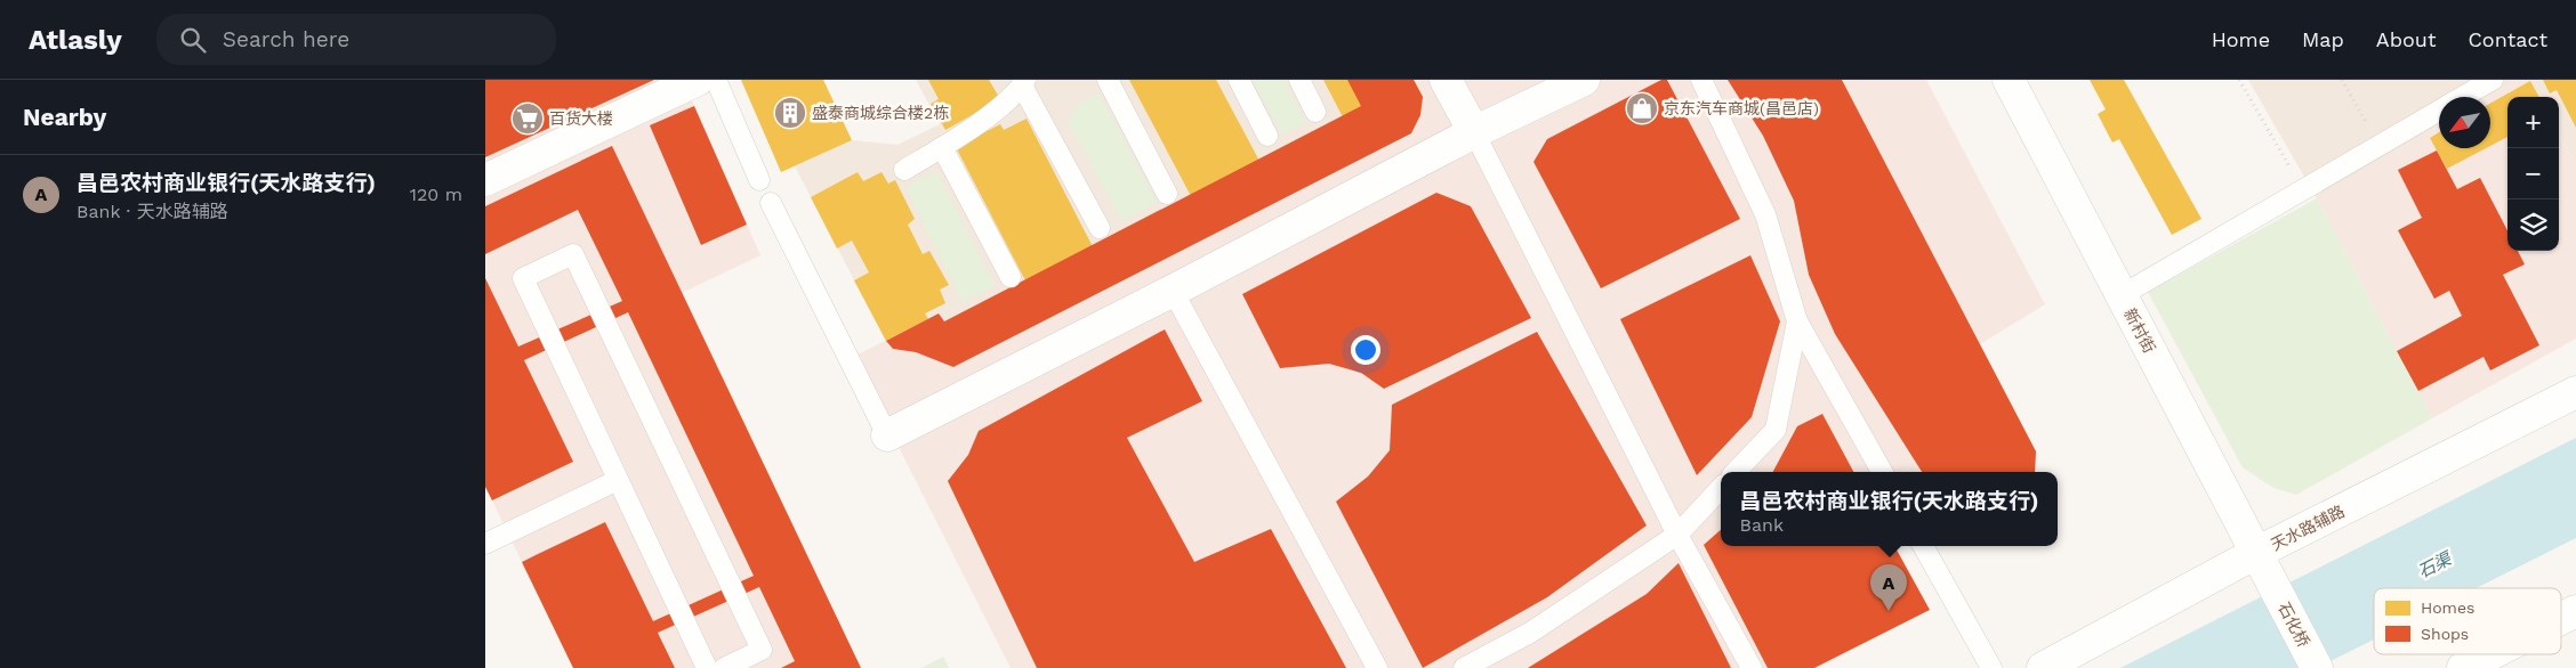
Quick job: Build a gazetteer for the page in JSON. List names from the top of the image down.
{
  "streets": {
    "street": ["新村街", "天水路辅路", "石化桥"]
  },
  "crossings": [
    ["新村街", "天水路辅路"],
    ["新村街", "石化桥"]
  ],
  "water": ["石渠"],
  "places": {
    "shop": ["京东汽车商城(昌邑店)"],
    "building": ["盛泰商城综合楼2栋"],
    "supermarket": ["百货大楼"]
  },
  "legend": ["Homes", "Shops"],
  "north": "bottom left",
  "page": {
    "header": "Atlasly",
    "search": "Search here",
    "nav": [
      "Home",
      "Map",
      "About",
      "Contact"
    ],
    "heading": "Nearby",
    "map_buttons": ["+", "−"],
    "list": [
      {
        "mark": "A",
        "name": "昌邑农村商业银行(天水路支行)",
        "note": "Bank · 天水路辅路",
        "value": "120 m"
      }
    ],
    "popup": ["昌邑农村商业银行(天水路支行)", "Bank"],
    "pins": "A"
  }
}
